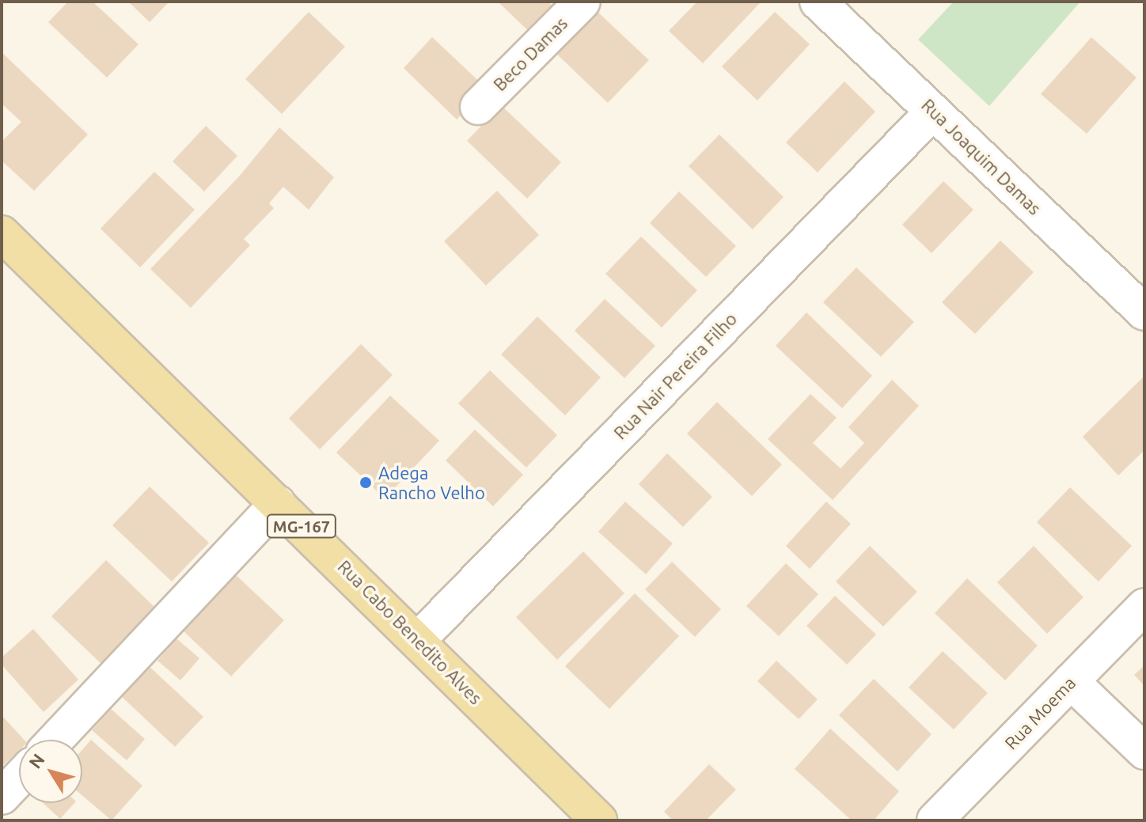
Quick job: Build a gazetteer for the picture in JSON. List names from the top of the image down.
{
  "streets": {
    "main road": ["MG-167", "Rua Cabo Benedito Alves"],
    "street": [
      "Beco Damas",
      "Rua Joaquim Damas",
      "Rua Nair Pereira Filho",
      "Rua Moema"
    ]
  },
  "crossings": [
    ["Rua Joaquim Damas", "Rua Nair Pereira Filho"],
    ["Rua Nair Pereira Filho", "Rua Cabo Benedito Alves"]
  ],
  "places": ["Adega Rancho Velho"],
  "north": "top left"
}
